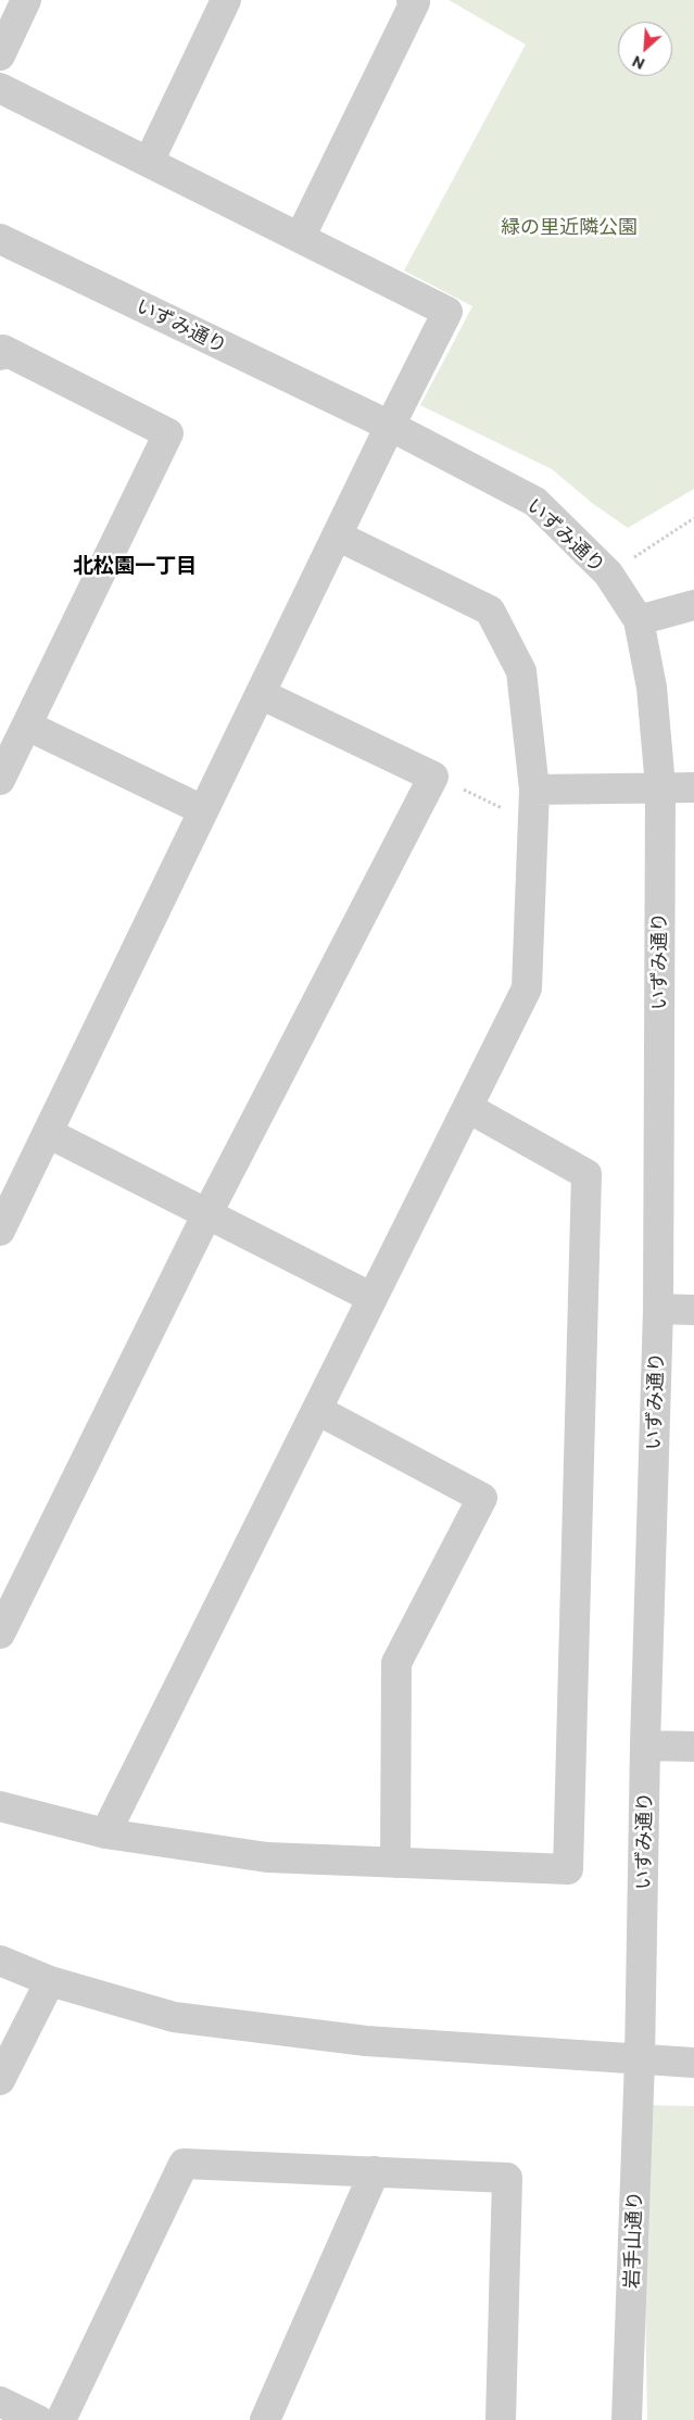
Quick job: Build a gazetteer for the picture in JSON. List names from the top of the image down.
{
  "streets": {
    "street": ["いずみ通り", "岩手山通り"]
  },
  "crossings": [
    ["いずみ通り", "岩手山通り"]
  ],
  "districts": ["北松園一丁目"],
  "parks": ["緑の里近隣公園"],
  "north": "bottom left"
}
